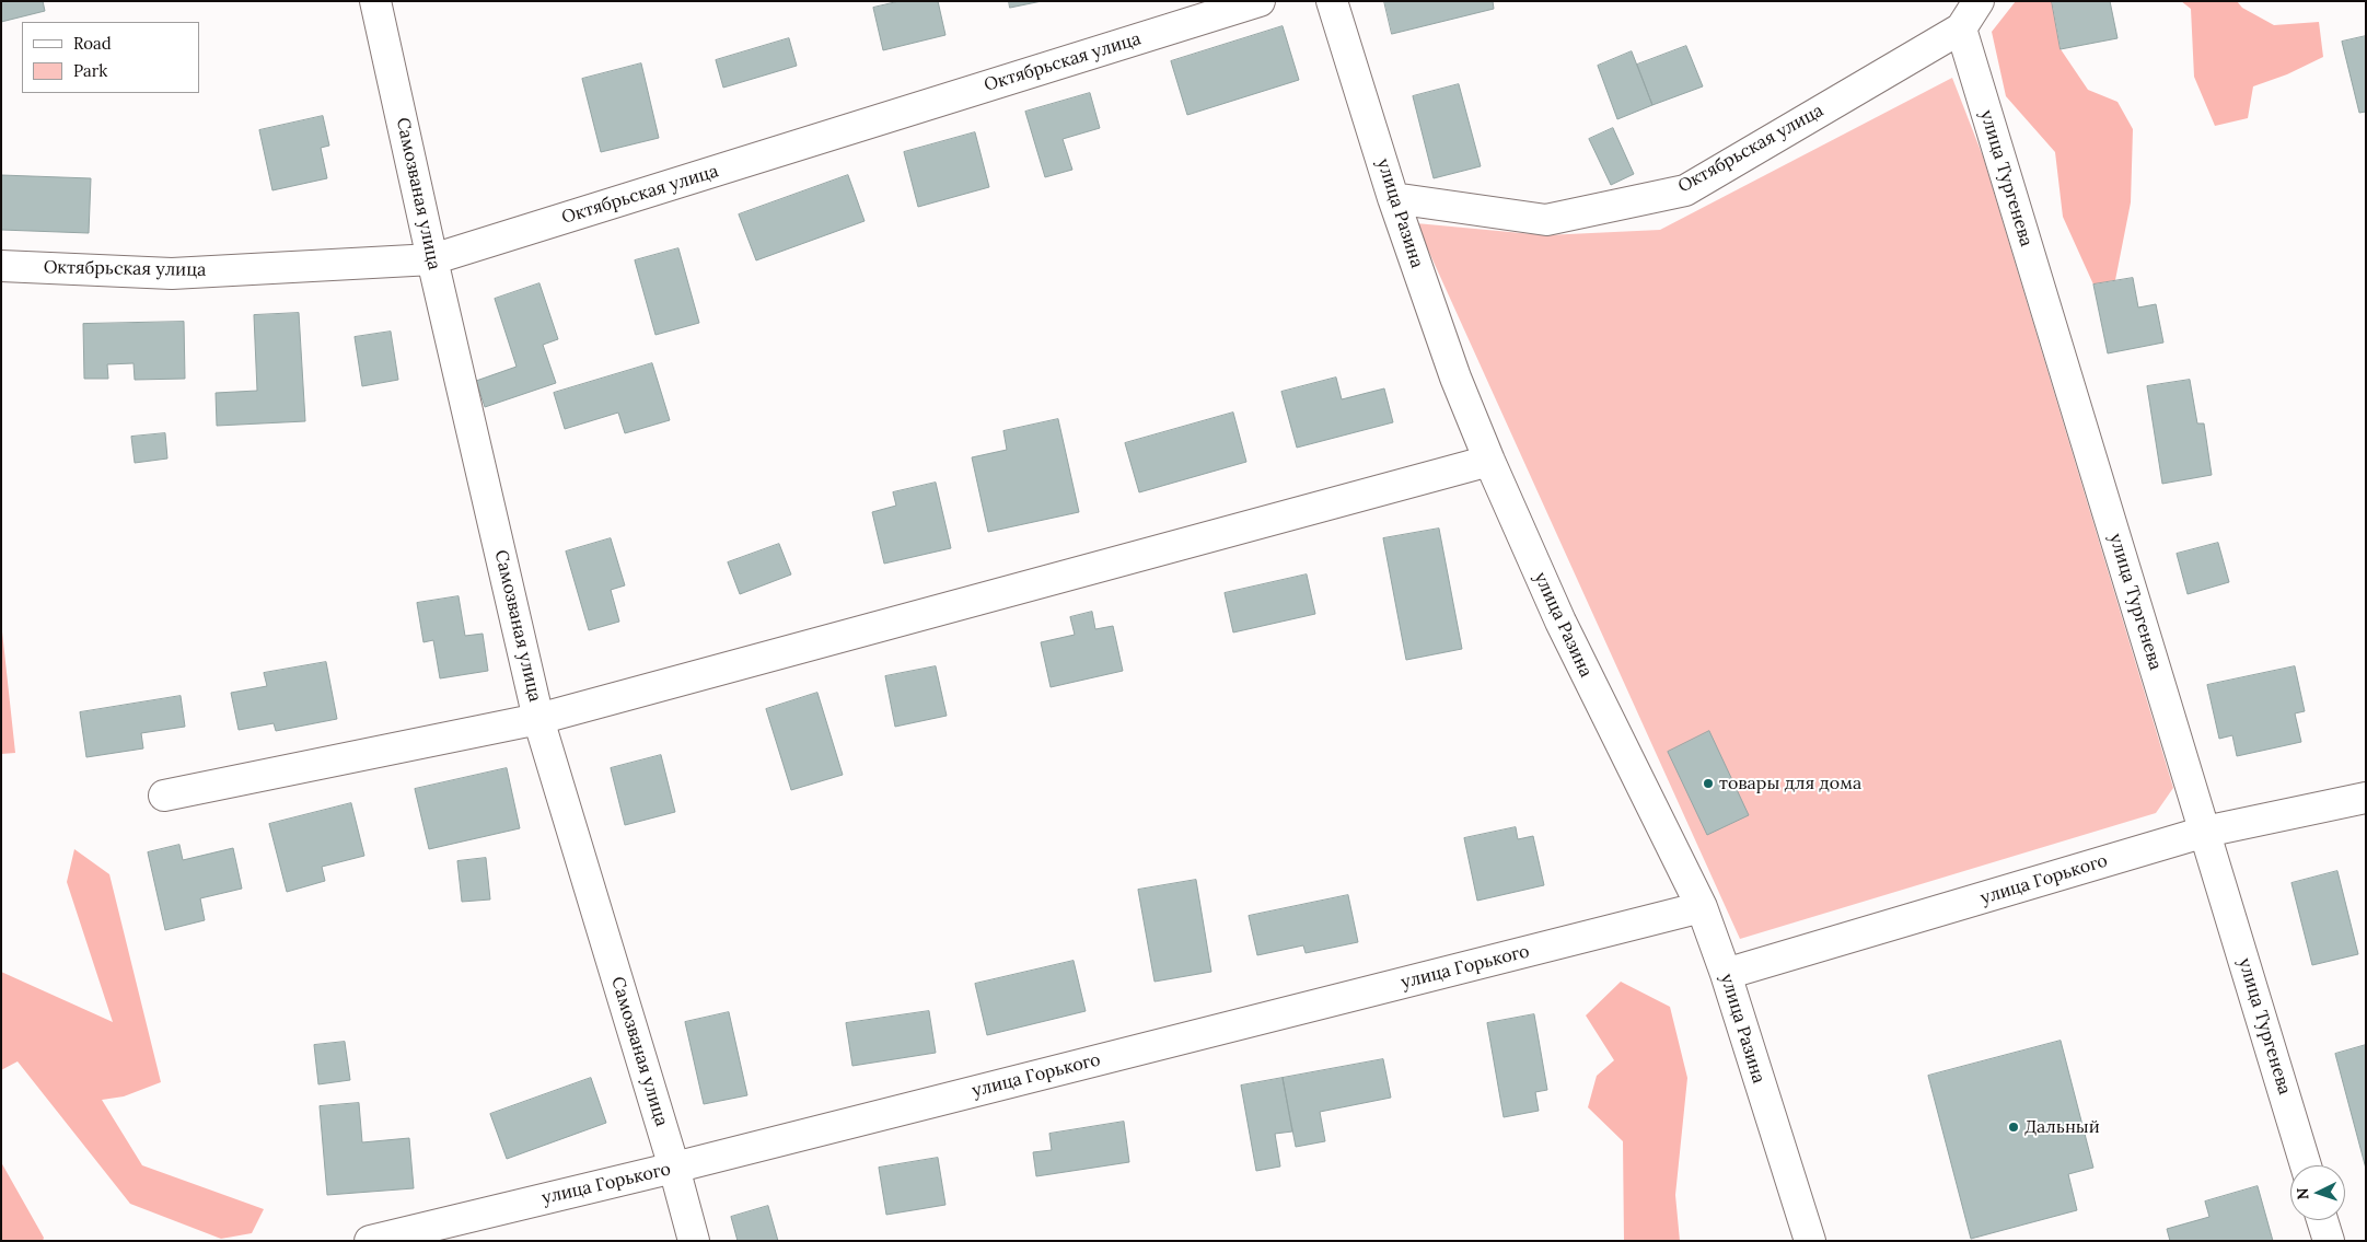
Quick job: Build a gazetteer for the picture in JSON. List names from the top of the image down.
{
  "streets": {
    "street": [
      "Октябрьская улица",
      "улица Тургенева",
      "Самозваная улица",
      "улица Разина",
      "улица Горького"
    ]
  },
  "crossings": [
    ["Октябрьская улица", "улица Тургенева"],
    ["Октябрьская улица", "Самозваная улица"],
    ["Октябрьская улица", "улица Разина"],
    ["улица Тургенева", "улица Горького"],
    ["Самозваная улица", "улица Горького"],
    ["улица Разина", "улица Горького"]
  ],
  "places": ["товары для дома", "Дальный"],
  "legend": ["Road", "Park"],
  "north": "left"
}
